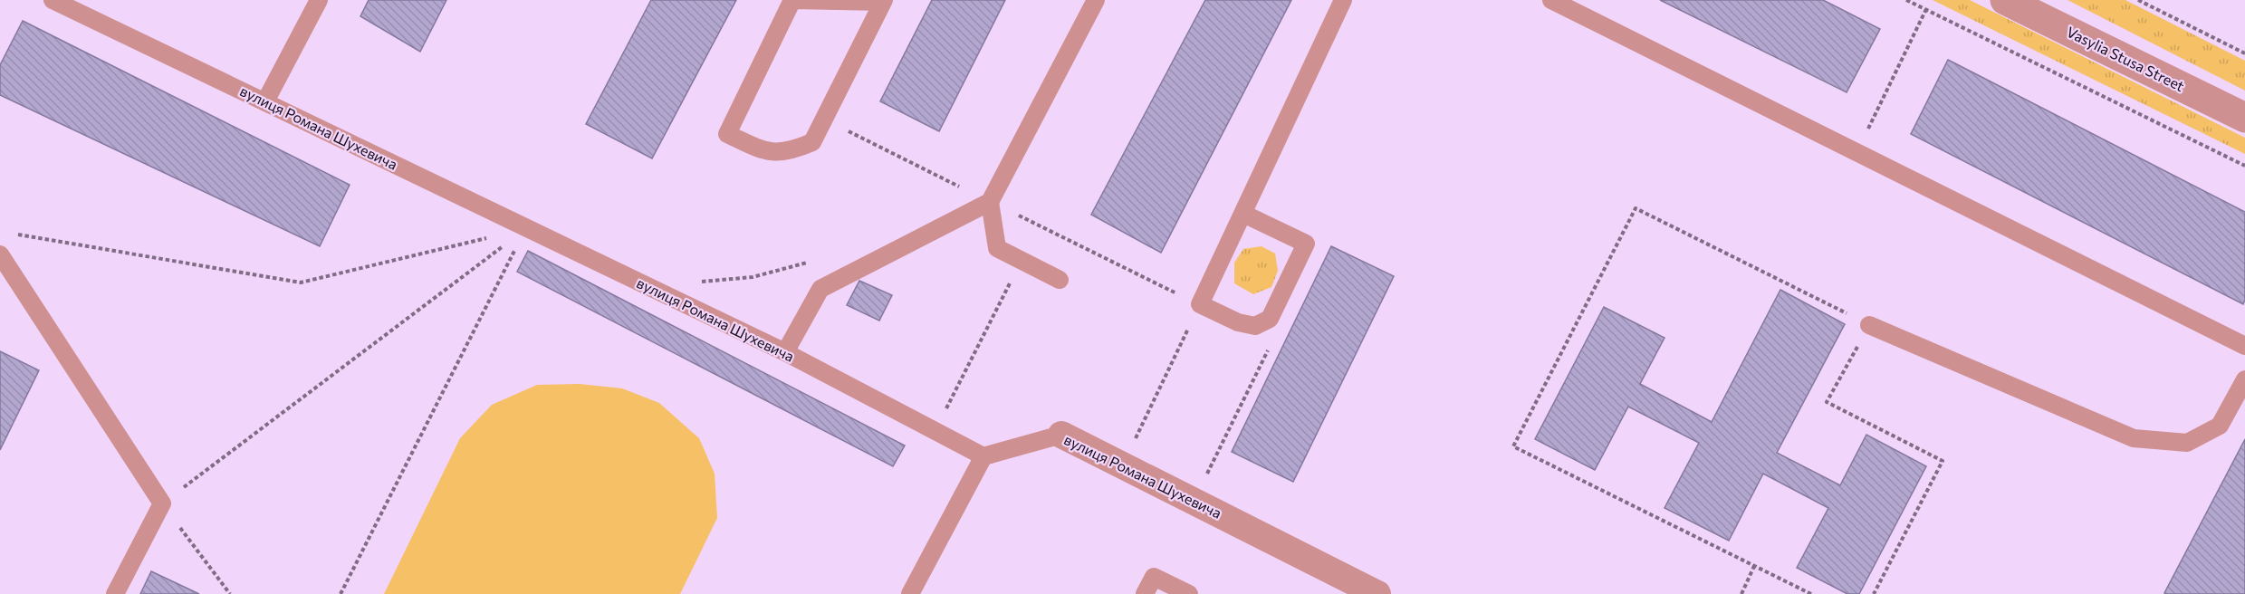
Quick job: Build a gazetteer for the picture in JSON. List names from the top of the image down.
{
  "streets": {
    "street": ["Vasylia Stusa Street", "вулиця Романа Шухевича"]
  }
}
